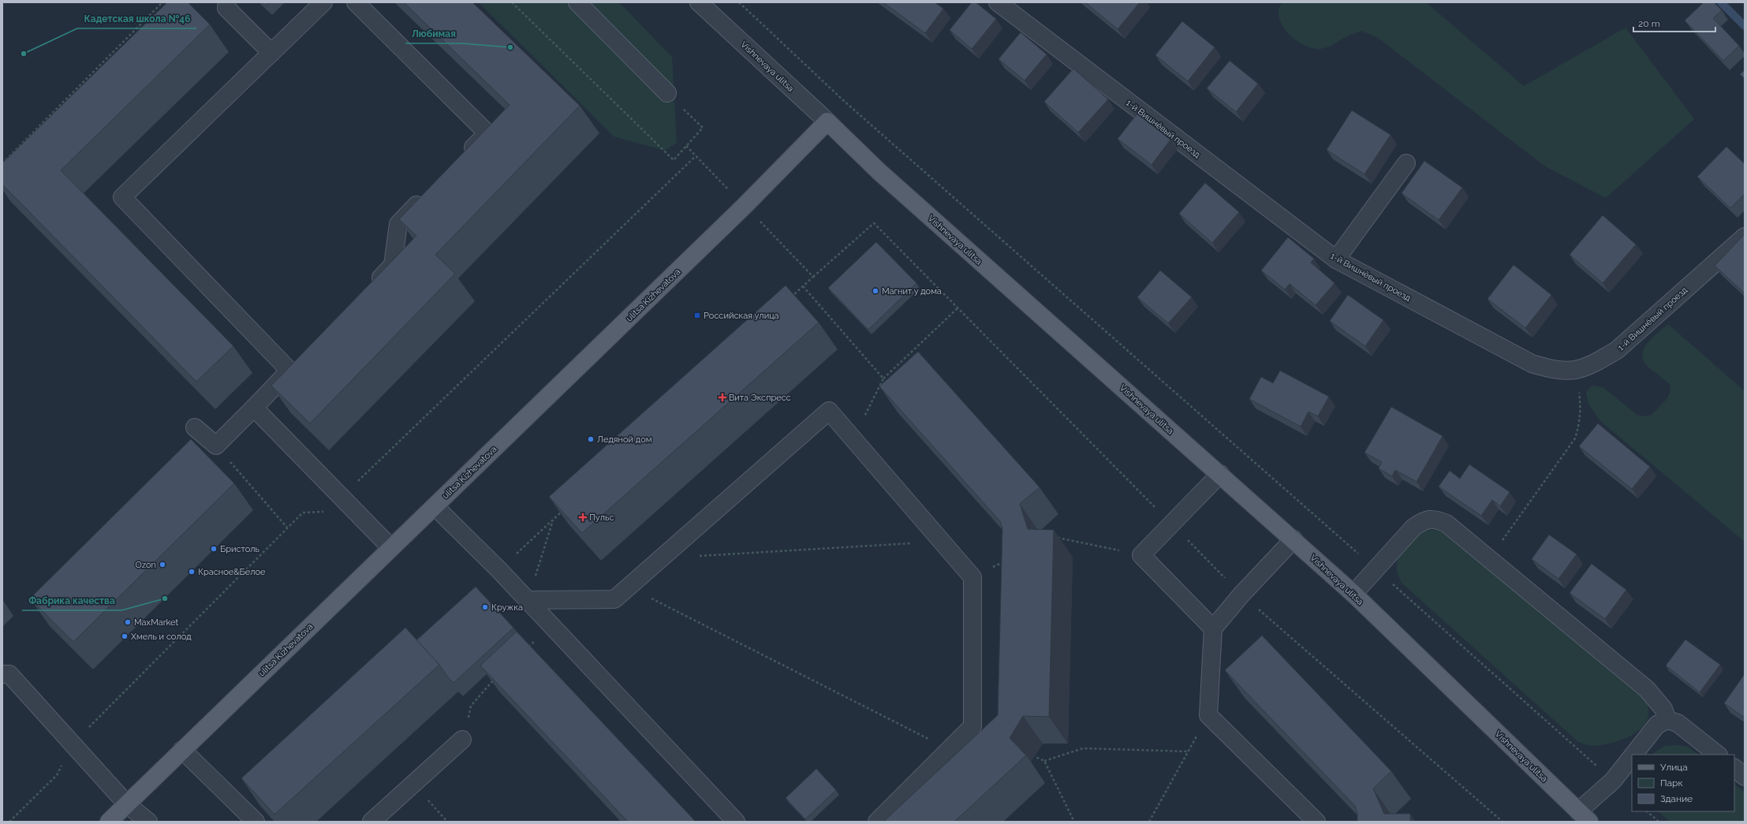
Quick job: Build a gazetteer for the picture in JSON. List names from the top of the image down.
{
  "streets": {
    "main road": ["Vishnevaya ulitsa", "ulitsa Kizhevatova"],
    "street": ["1-й Вишнёвый проезд"]
  },
  "crossings": [
    ["Vishnevaya ulitsa", "ulitsa Kizhevatova"]
  ],
  "places": {
    "other": [
      "Любимая",
      "Кадетская школа №46",
      "Магнит у дома",
      "Ледяной дом",
      "Бристоль",
      "Ozon",
      "Красное&Белое",
      "Фабрика качества",
      "Кружка",
      "MaxMarket",
      "Хмель и солод"
    ],
    "transit": ["Российская улица"],
    "health": ["Вита Экспресс", "Пульс"]
  },
  "legend": ["Улица", "Парк", "Здание"],
  "scale_bar": "20 m"
}
